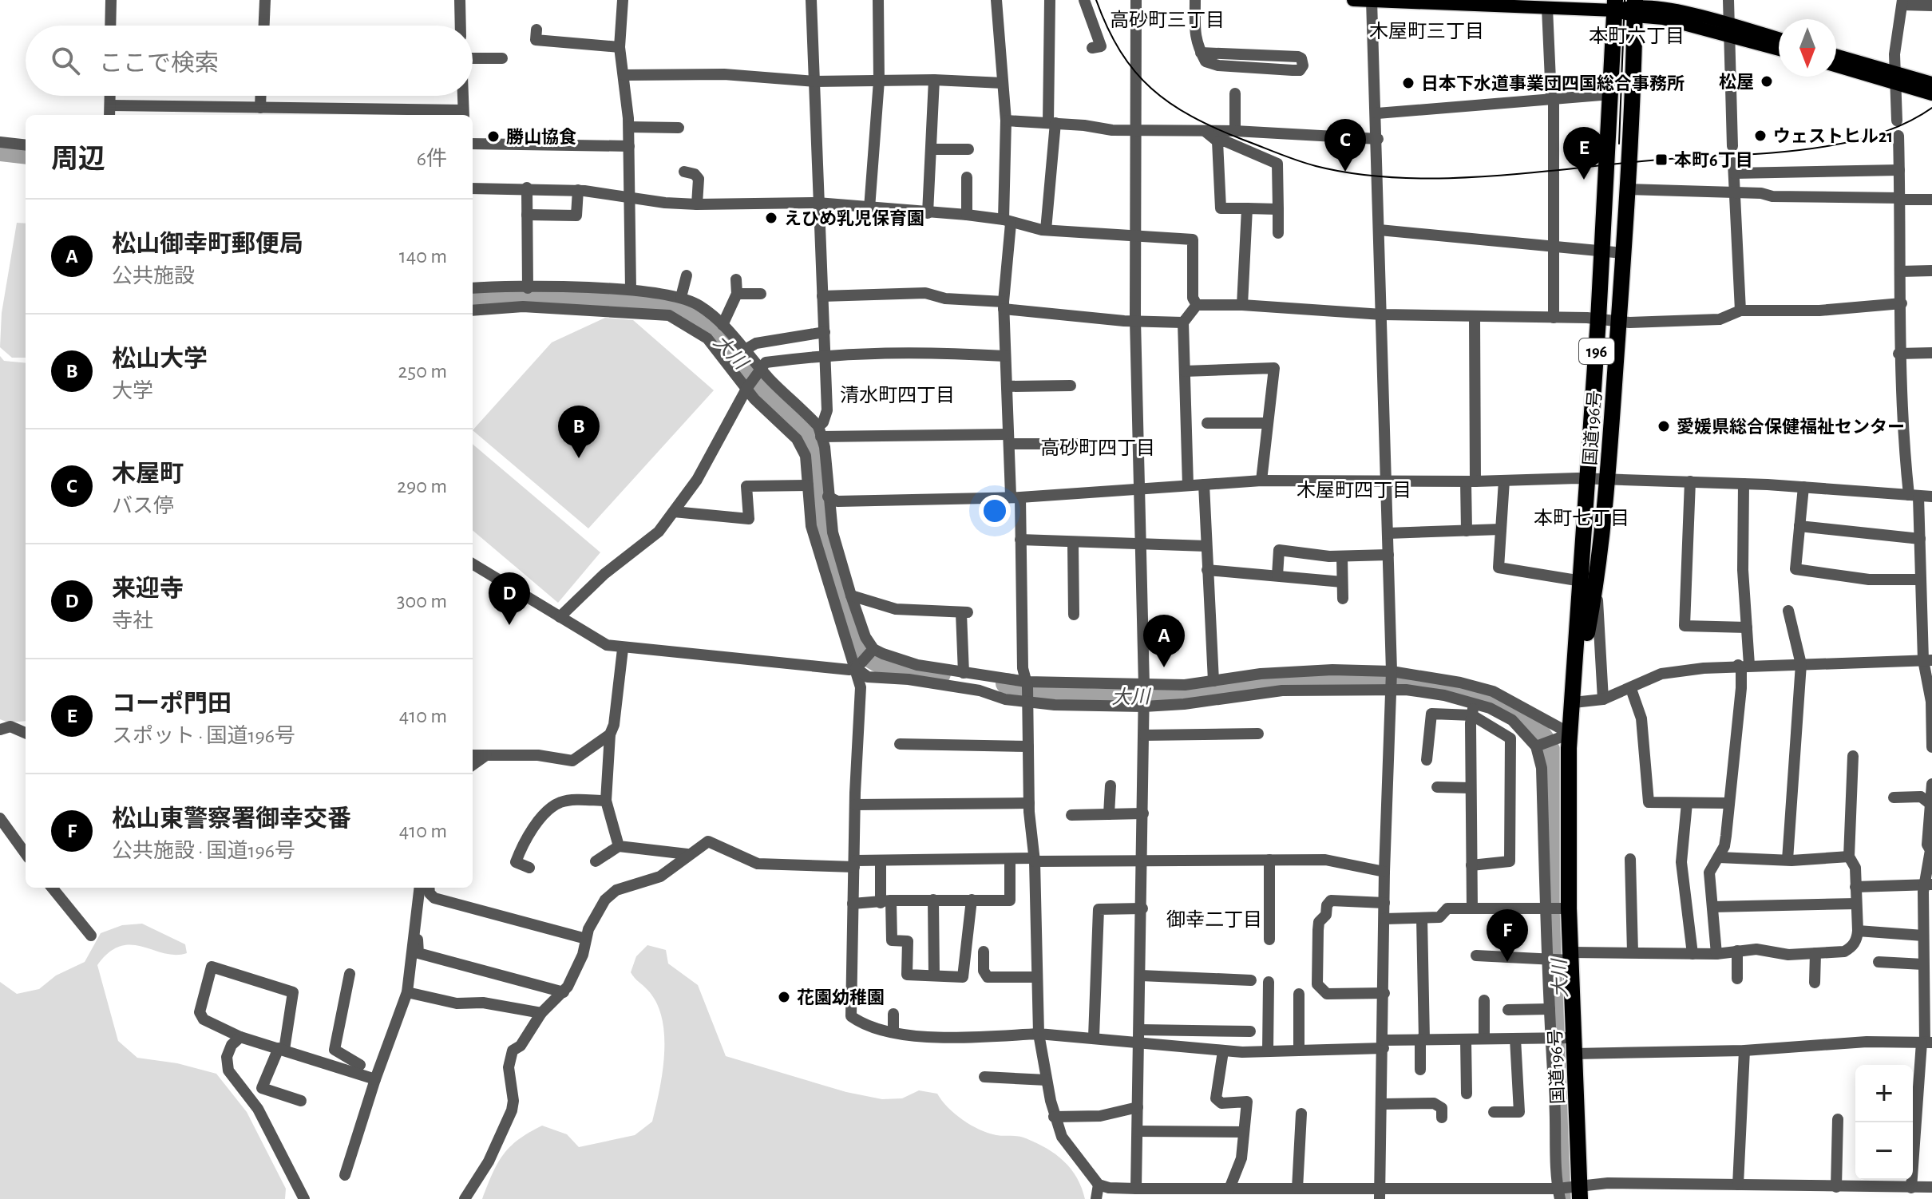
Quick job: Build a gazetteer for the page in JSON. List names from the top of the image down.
{
  "streets": {
    "highway": ["196", "国道196号"]
  },
  "districts": [
    "高砂町三丁目",
    "木屋町三丁目",
    "本町六丁目",
    "清水町四丁目",
    "高砂町四丁目",
    "木屋町四丁目",
    "本町七丁目",
    "御幸二丁目"
  ],
  "water": ["大川"],
  "places": {
    "other": [
      "松屋",
      "日本下水道事業団四国総合事務所",
      "ウェストヒル21",
      "勝山協食",
      "えひめ乳児保育園",
      "愛媛県総合保健福祉センター",
      "花園幼稚園"
    ],
    "transit": ["本町6丁目"]
  },
  "north": "bottom",
  "page": {
    "search": "ここで検索",
    "heading": ["周辺", "6件"],
    "pins": [
      "C",
      "E",
      "B",
      "D",
      "A",
      "F"
    ],
    "list": [
      {
        "mark": "A",
        "name": "松山御幸町郵便局",
        "note": "公共施設",
        "value": "140 m"
      },
      {
        "mark": "B",
        "name": "松山大学",
        "note": "大学",
        "value": "250 m"
      },
      {
        "mark": "C",
        "name": "木屋町",
        "note": "バス停",
        "value": "290 m"
      },
      {
        "mark": "D",
        "name": "来迎寺",
        "note": "寺社",
        "value": "300 m"
      },
      {
        "mark": "E",
        "name": "コーポ門田",
        "note": "スポット · 国道196号",
        "value": "410 m"
      },
      {
        "mark": "F",
        "name": "松山東警察署御幸交番",
        "note": "公共施設 · 国道196号",
        "value": "410 m"
      }
    ],
    "map_buttons": ["+", "−"]
  }
}
